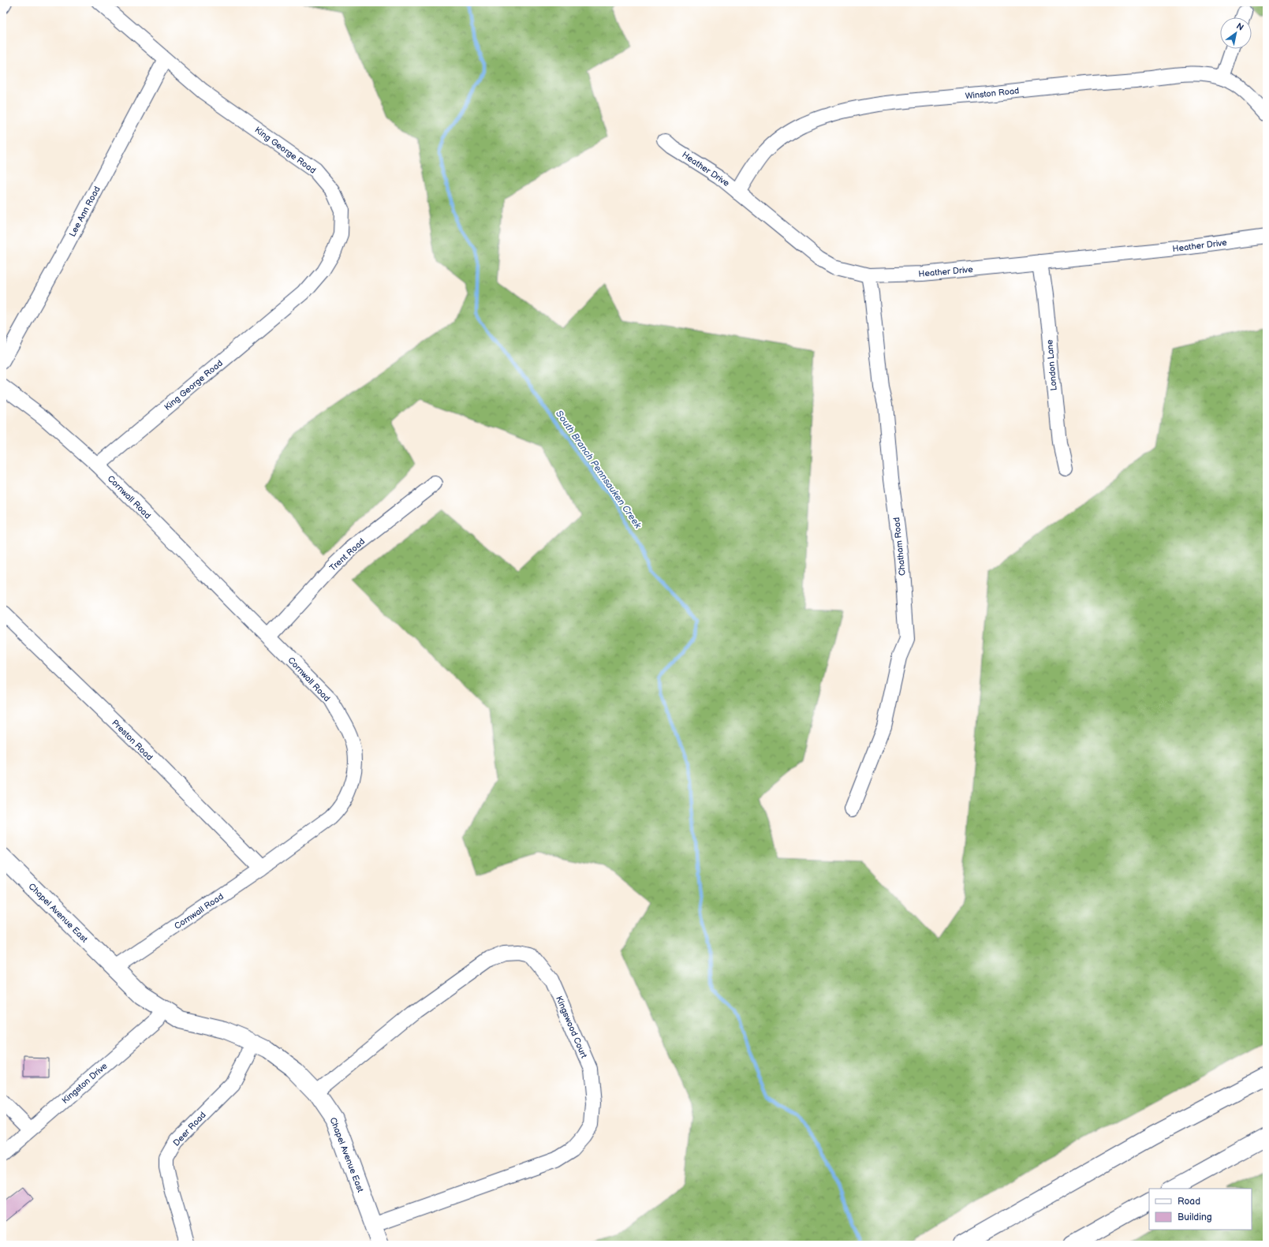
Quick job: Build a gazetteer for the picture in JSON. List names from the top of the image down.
{
  "streets": {
    "main road": ["Chapel Avenue East"],
    "street": [
      "Winston Road",
      "King George Road",
      "Heather Drive",
      "Lee Ann Road",
      "London Lane",
      "Cornwall Road",
      "Chatham Road",
      "Trent Road",
      "Preston Road",
      "Kingswood Court",
      "Kingston Drive",
      "Deer Road"
    ]
  },
  "crossings": [
    ["Winston Road", "Heather Drive"],
    ["King George Road", "Lee Ann Road"],
    ["King George Road", "Cornwall Road"],
    ["Heather Drive", "London Lane"],
    ["Heather Drive", "Chatham Road"],
    ["Cornwall Road", "Trent Road"],
    ["Cornwall Road", "Preston Road"],
    ["Cornwall Road", "Chapel Avenue East"],
    ["Chapel Avenue East", "Kingswood Court"],
    ["Chapel Avenue East", "Kingston Drive"],
    ["Chapel Avenue East", "Deer Road"]
  ],
  "water": ["South Branch Pennsauken Creek"],
  "legend": ["Road", "Building"],
  "north": "top right"
}
